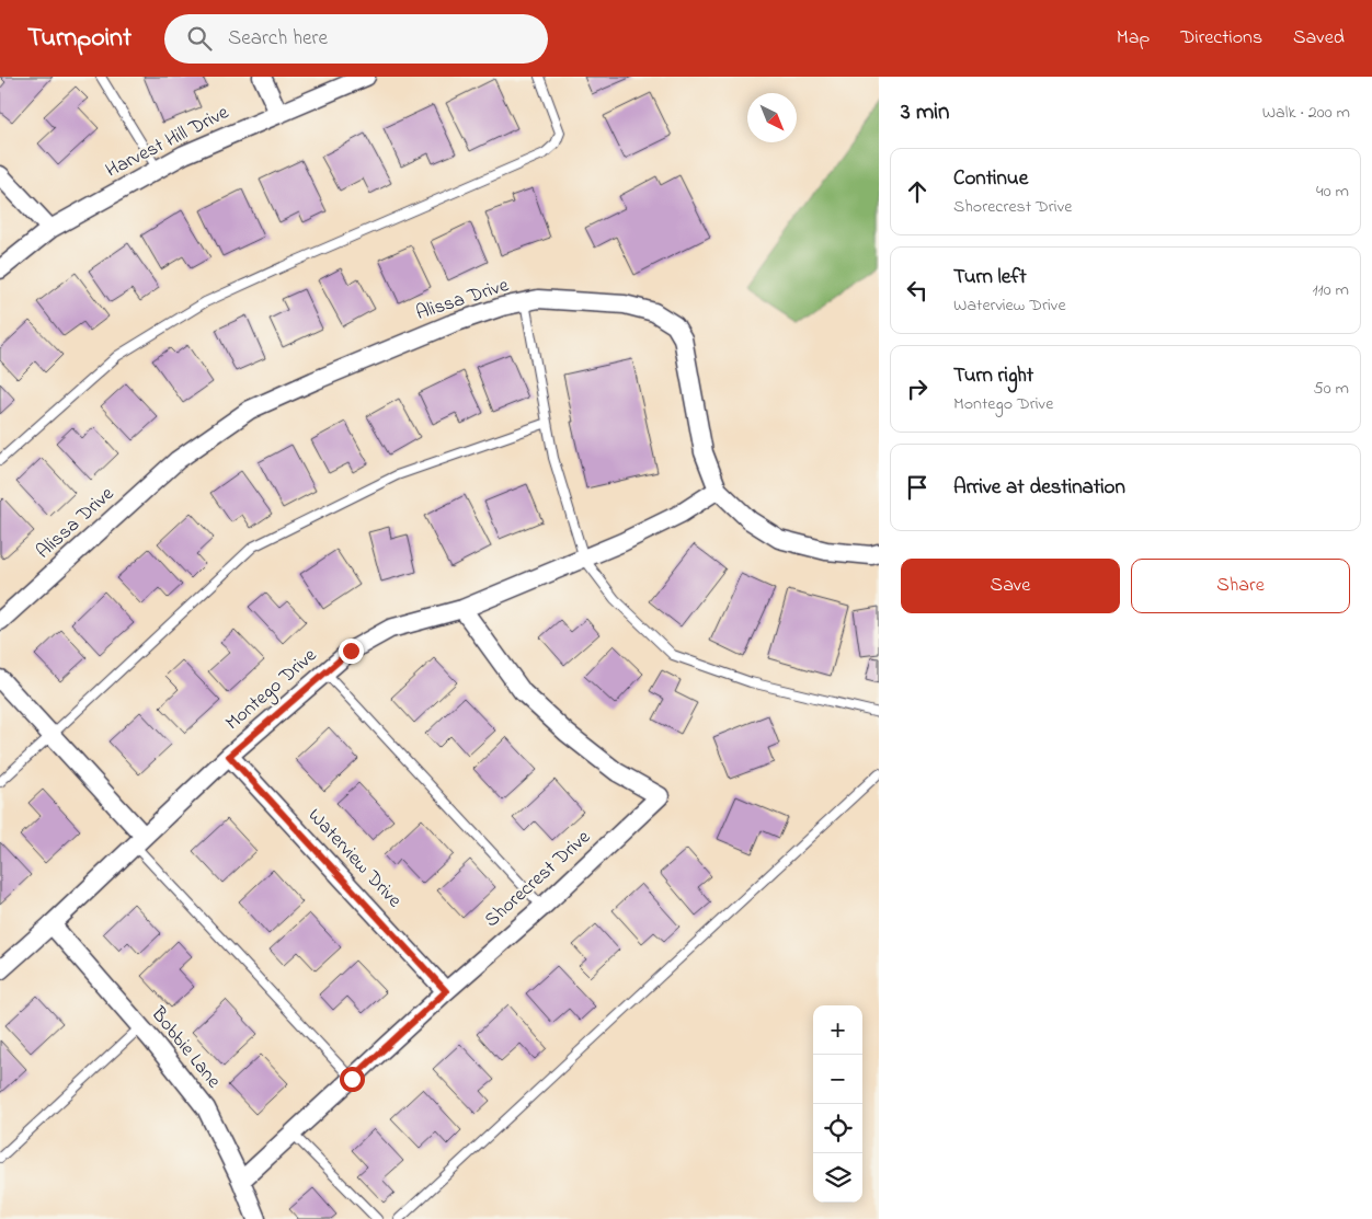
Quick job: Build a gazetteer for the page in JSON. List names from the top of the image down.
{
  "streets": {
    "street": [
      "Harvest Hill Drive",
      "Alissa Drive",
      "Montego Drive",
      "Waterview Drive",
      "Shorecrest Drive",
      "Bobbie Lane"
    ]
  },
  "crossings": [
    ["Alissa Drive", "Montego Drive"],
    ["Montego Drive", "Waterview Drive"],
    ["Montego Drive", "Shorecrest Drive"],
    ["Montego Drive", "Bobbie Lane"],
    ["Waterview Drive", "Shorecrest Drive"],
    ["Shorecrest Drive", "Bobbie Lane"]
  ],
  "north": "bottom right",
  "page": {
    "header": "Turnpoint",
    "search": "Search here",
    "nav": ["Map", "Directions", "Saved"],
    "heading": ["3 min", "Walk · 200 m"],
    "list": [
      ["Continue", "Shorecrest Drive", "40 m"],
      ["Turn left", "Waterview Drive", "110 m"],
      ["Turn right", "Montego Drive", "50 m"],
      "Arrive at destination"
    ],
    "buttons": ["Save", "Share"],
    "map_buttons": ["+", "−"]
  }
}
